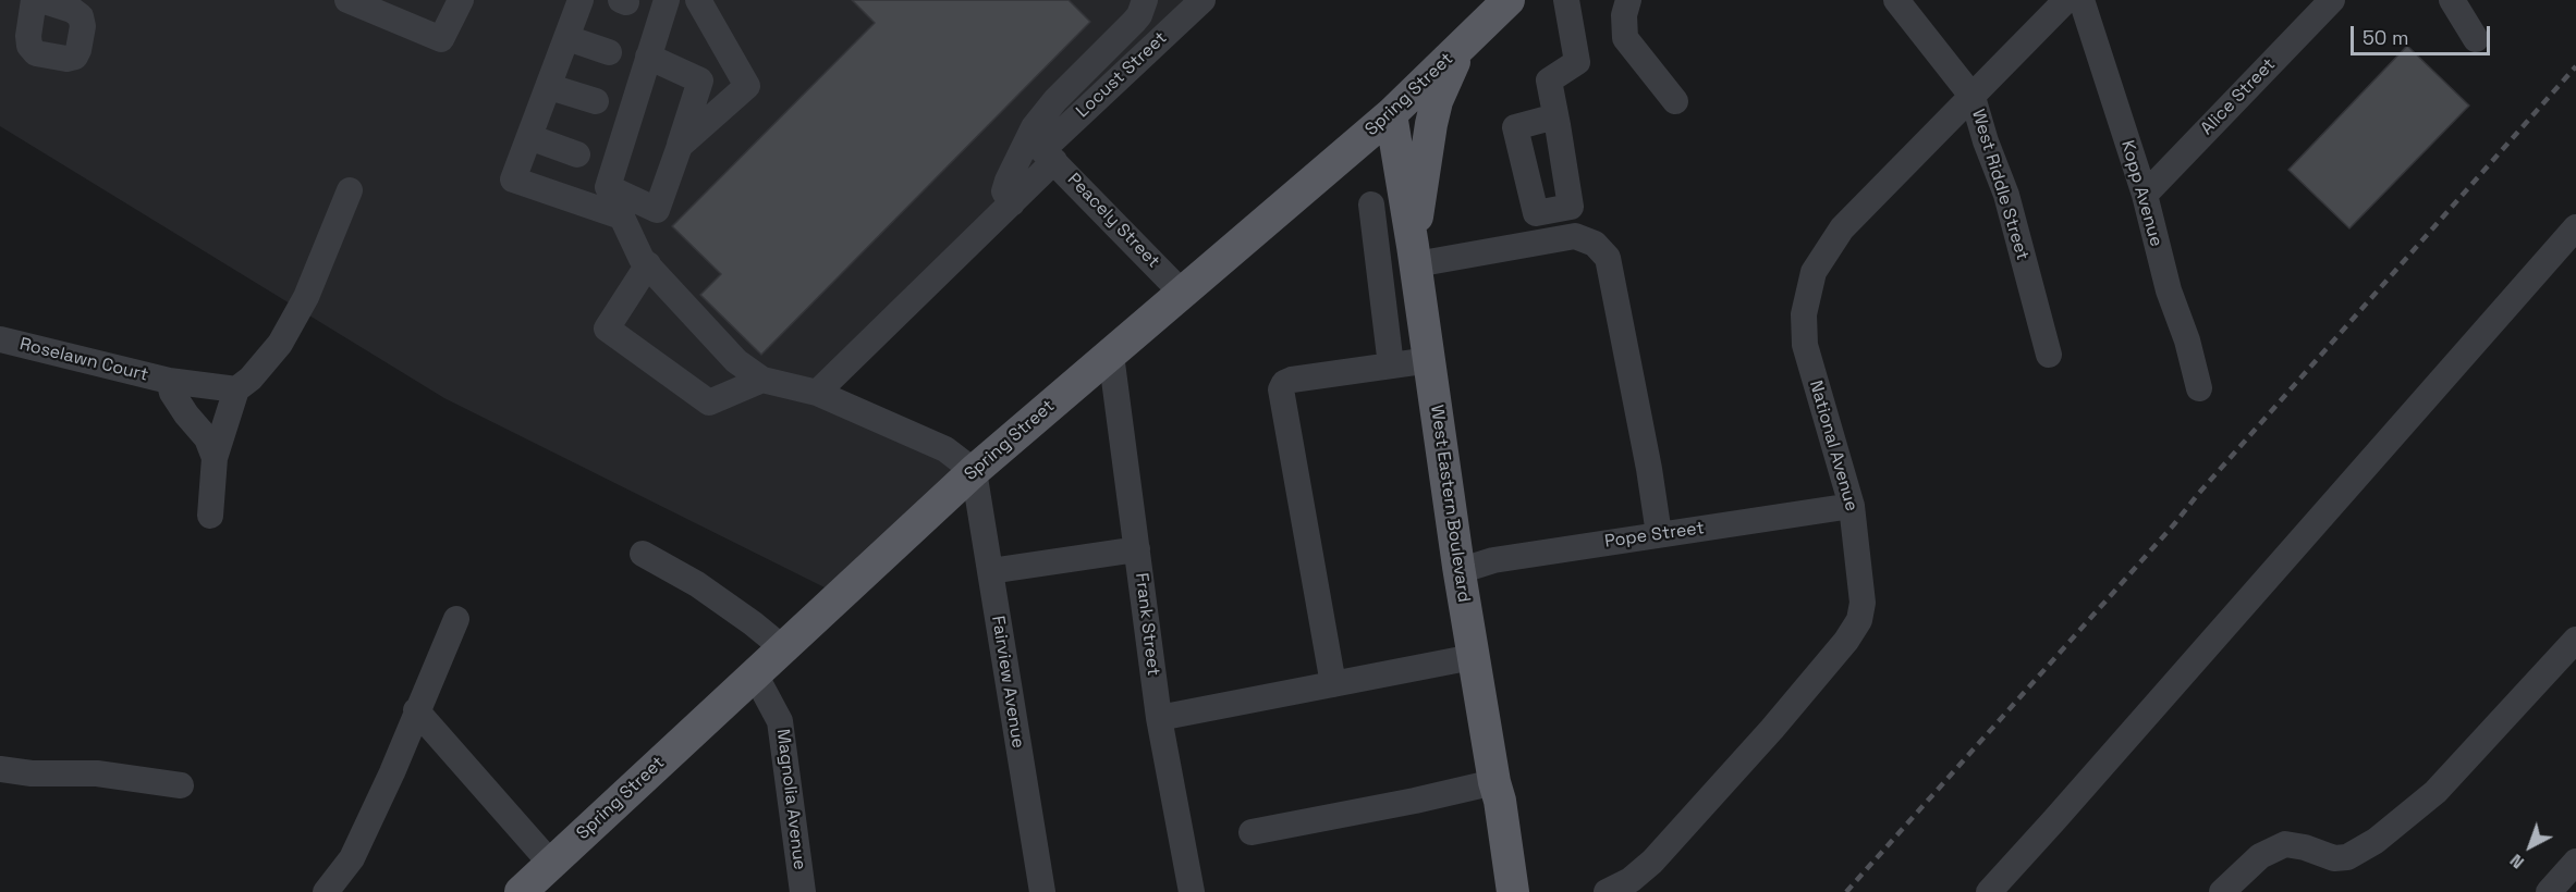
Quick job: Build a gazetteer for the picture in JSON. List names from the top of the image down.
{
  "streets": {
    "main road": ["Spring Street", "West Eastern Boulevard"],
    "street": [
      "Locust Street",
      "Alice Street",
      "West Riddle Street",
      "Kopp Avenue",
      "Peacely Street",
      "Roselawn Court",
      "National Avenue",
      "Pope Street",
      "Frank Street",
      "Fairview Avenue",
      "Magnolia Avenue"
    ]
  },
  "crossings": [
    ["Locust Street", "Peacely Street"],
    ["Spring Street", "Peacely Street"],
    ["Spring Street", "West Eastern Boulevard"],
    ["Spring Street", "Frank Street"],
    ["Spring Street", "Fairview Avenue"],
    ["Spring Street", "Magnolia Avenue"],
    ["Alice Street", "Kopp Avenue"],
    ["West Riddle Street", "National Avenue"],
    ["National Avenue", "Pope Street"],
    ["West Eastern Boulevard", "Pope Street"]
  ],
  "scale_bar": "50 m",
  "north": "bottom left"
}
